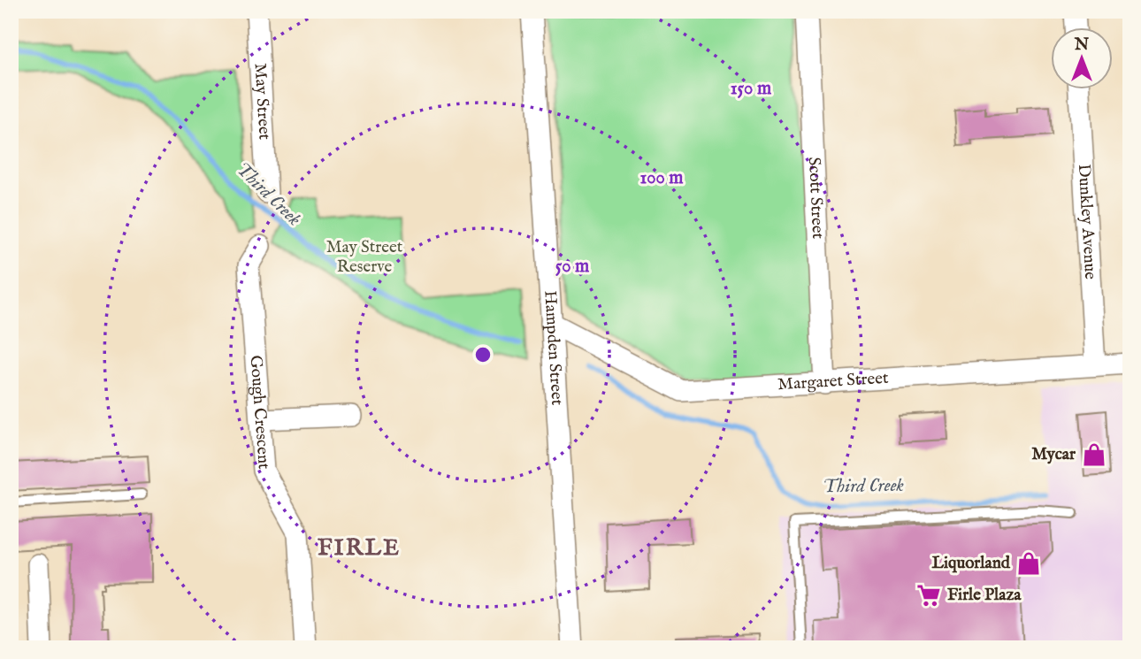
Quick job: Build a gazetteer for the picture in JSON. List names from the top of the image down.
{
  "streets": {
    "street": [
      "May Street",
      "Scott Street",
      "Dunkley Avenue",
      "Hampden Street",
      "Margaret Street",
      "Gough Crescent"
    ]
  },
  "crossings": [
    ["Scott Street", "Margaret Street"],
    ["Dunkley Avenue", "Margaret Street"],
    ["Hampden Street", "Margaret Street"]
  ],
  "districts": ["FIRLE"],
  "water": ["Third Creek"],
  "parks": ["May Street Reserve"],
  "places": {
    "shop": ["Mycar", "Liquorland"],
    "supermarket": ["Firle Plaza"]
  },
  "north": "top",
  "rings": ["150 m", "100 m", "50 m"]
}
